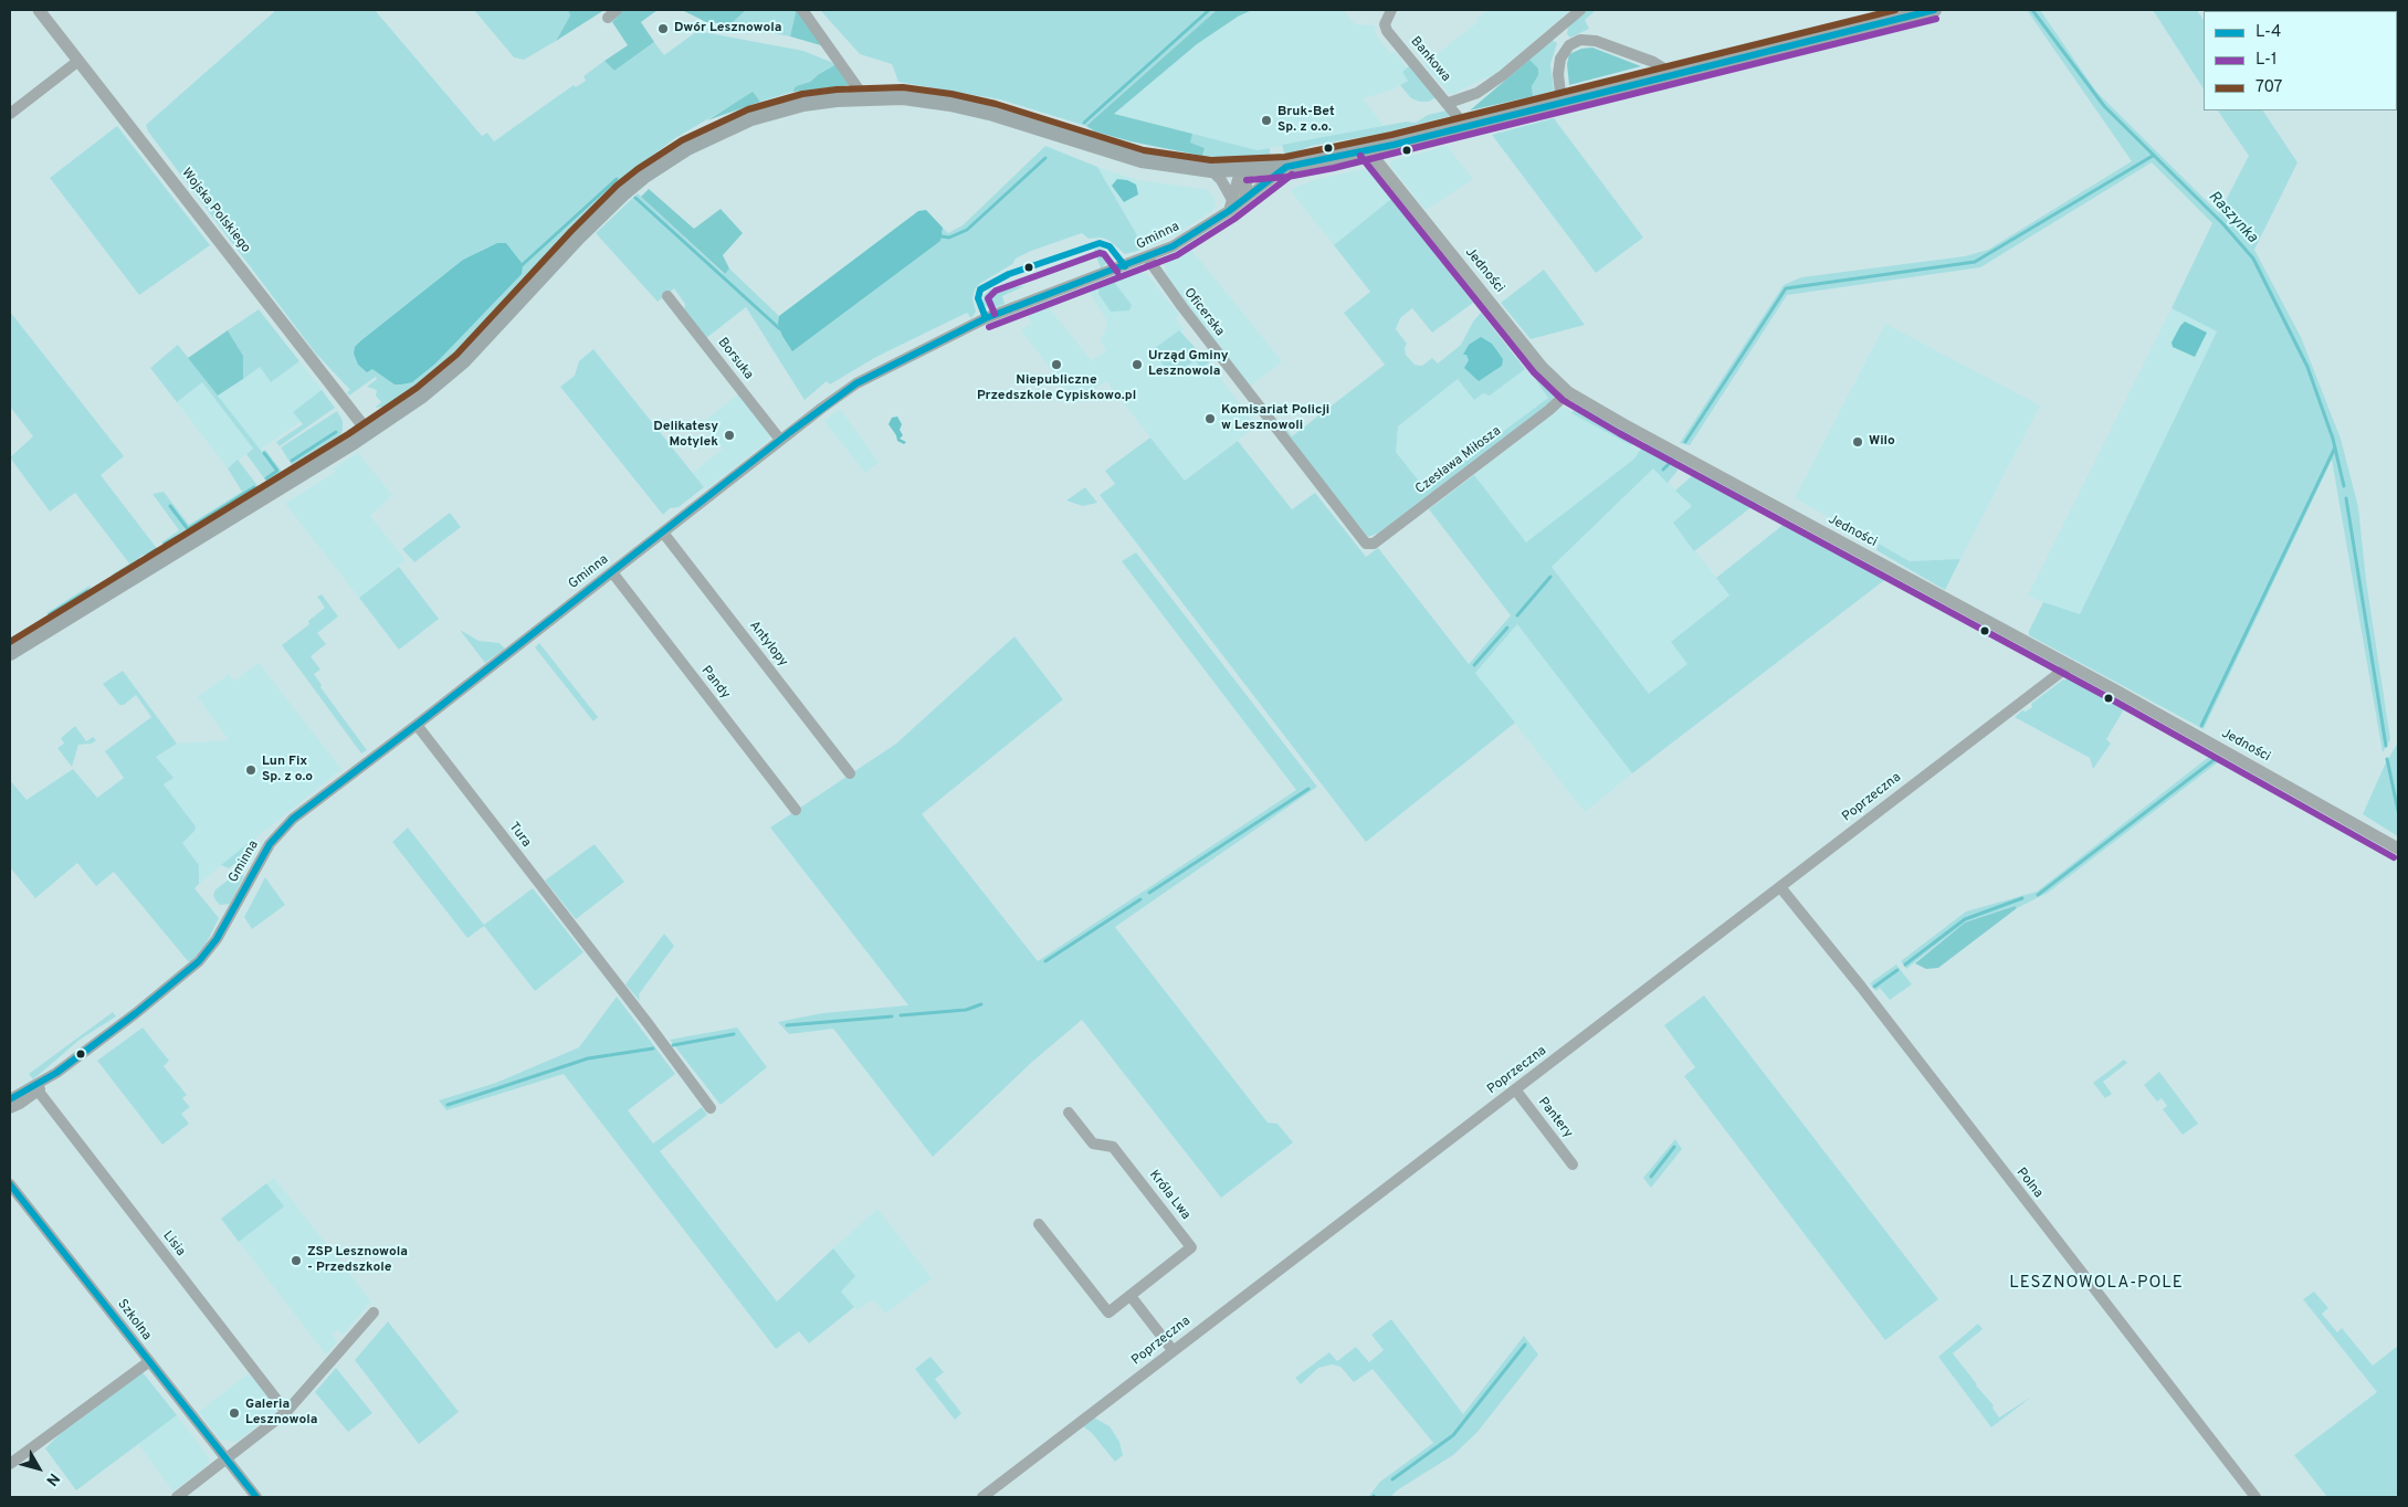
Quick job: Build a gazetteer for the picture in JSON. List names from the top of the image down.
{
  "streets": {
    "street": [
      "Bankowa",
      "Wojska Polskiego",
      "Gminna",
      "Jedności",
      "Oficerska",
      "Borsuka",
      "Czesława Miłosza",
      "Antylopy",
      "Pandy",
      "Poprzeczna",
      "Tura",
      "Pantery",
      "Polna",
      "Króla Lwa",
      "Lisia",
      "Szkolna"
    ]
  },
  "crossings": [
    ["Gminna", "Oficerska"],
    ["Gminna", "Borsuka"],
    ["Gminna", "Antylopy"],
    ["Gminna", "Pandy"],
    ["Gminna", "Tura"],
    ["Gminna", "Lisia"],
    ["Jedności", "Czesława Miłosza"],
    ["Jedności", "Poprzeczna"],
    ["Oficerska", "Czesława Miłosza"],
    ["Poprzeczna", "Pantery"],
    ["Poprzeczna", "Polna"]
  ],
  "districts": ["LESZNOWOLA-POLE"],
  "water": ["Raszynka"],
  "places": [
    "Dwór Lesznowola",
    "Bruk-Bet Sp. z o.o.",
    "Niepubliczne Przedszkole Cypiskowo.pl",
    "Urząd Gminy Lesznowola",
    "Komisariat Policji w Lesznowoli",
    "Delikatesy Motylek",
    "Wilo",
    "Lun Fix Sp. z o.o",
    "ZSP Lesznowola - Przedszkole",
    "Galeria Lesznowola"
  ],
  "lines": ["transit line L-4", "transit line 707", "transit line L-1"],
  "legend": ["L-4", "L-1", "707"],
  "north": "bottom right"
}
